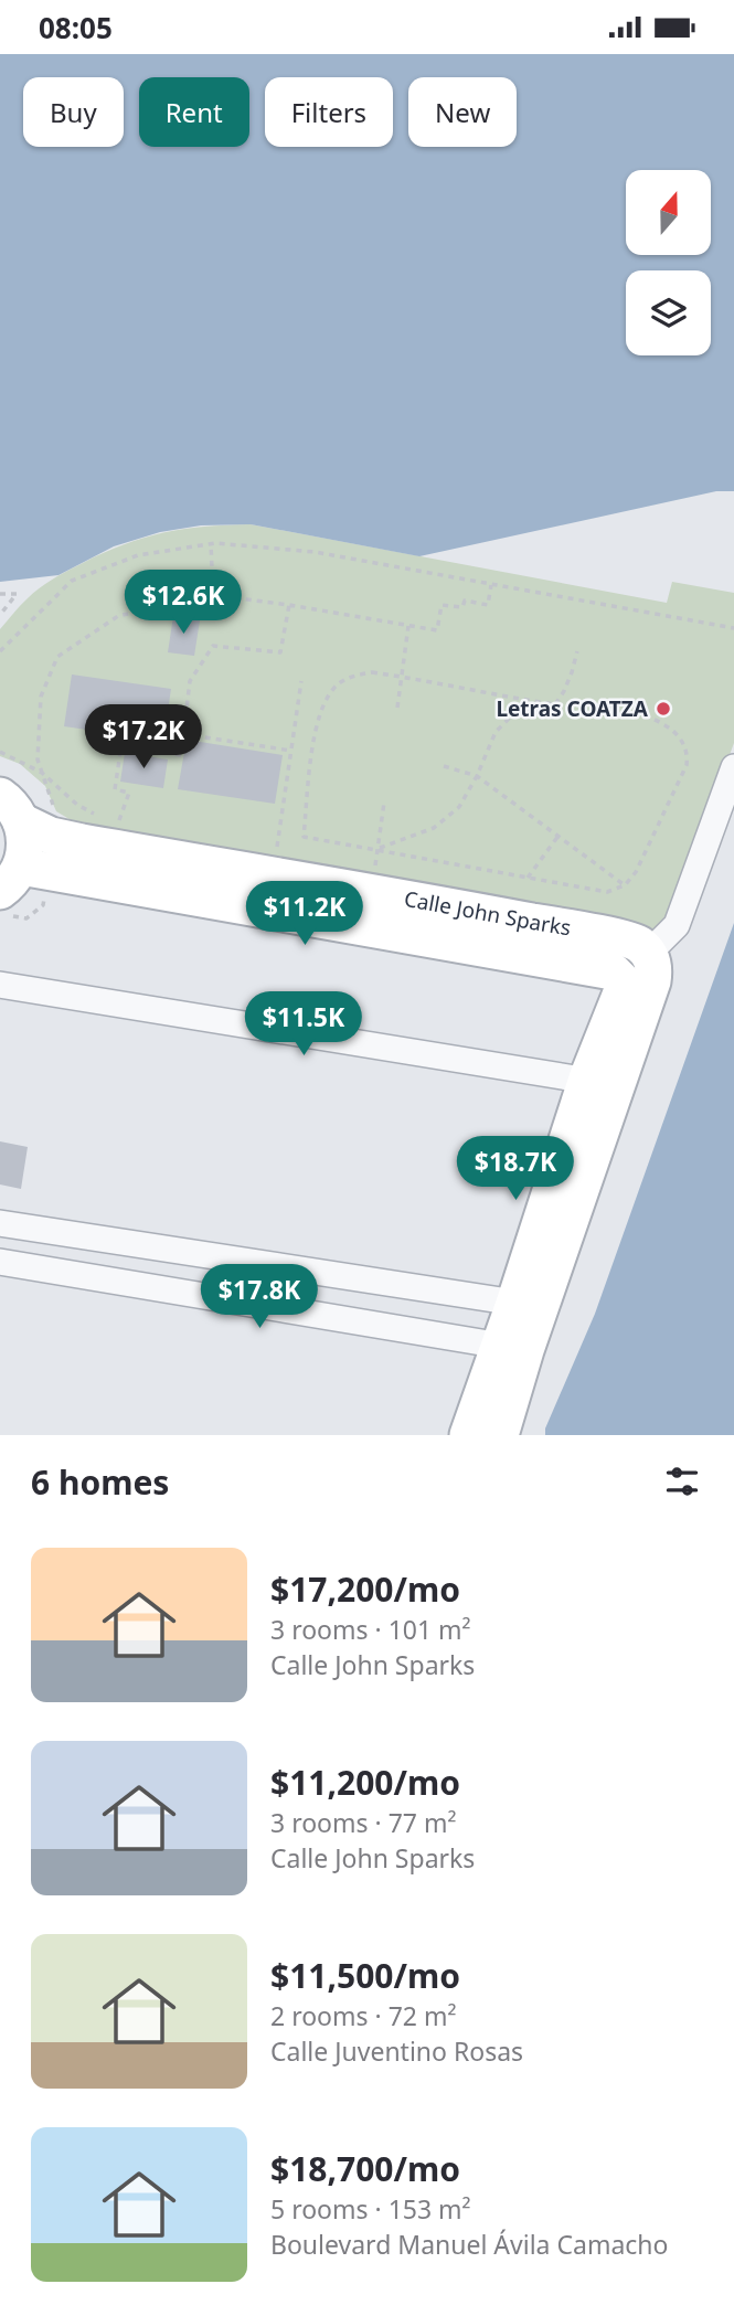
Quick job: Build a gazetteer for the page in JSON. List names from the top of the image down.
{
  "streets": {
    "main road": ["Calle John Sparks"]
  },
  "places": ["Letras COATZA"],
  "north": "top",
  "page": {
    "status": "08:05",
    "chip": [
      "Buy",
      "Rent",
      "Filters",
      "New"
    ],
    "price": [
      "$12.6K",
      "$17.2K",
      "$11.2K",
      "$11.5K",
      "$18.7K",
      "$17.8K"
    ],
    "heading": "6 homes",
    "list": [
      {
        "name": "$17,200/mo",
        "note": "3 rooms · 101 m² · Calle John Sparks"
      },
      {
        "name": "$11,200/mo",
        "note": "3 rooms · 77 m² · Calle John Sparks"
      },
      {
        "name": "$11,500/mo",
        "note": "2 rooms · 72 m² · Calle Juventino Rosas"
      },
      {
        "name": "$18,700/mo",
        "note": "5 rooms · 153 m² · Boulevard Manuel Ávila Camacho"
      }
    ]
  }
}
